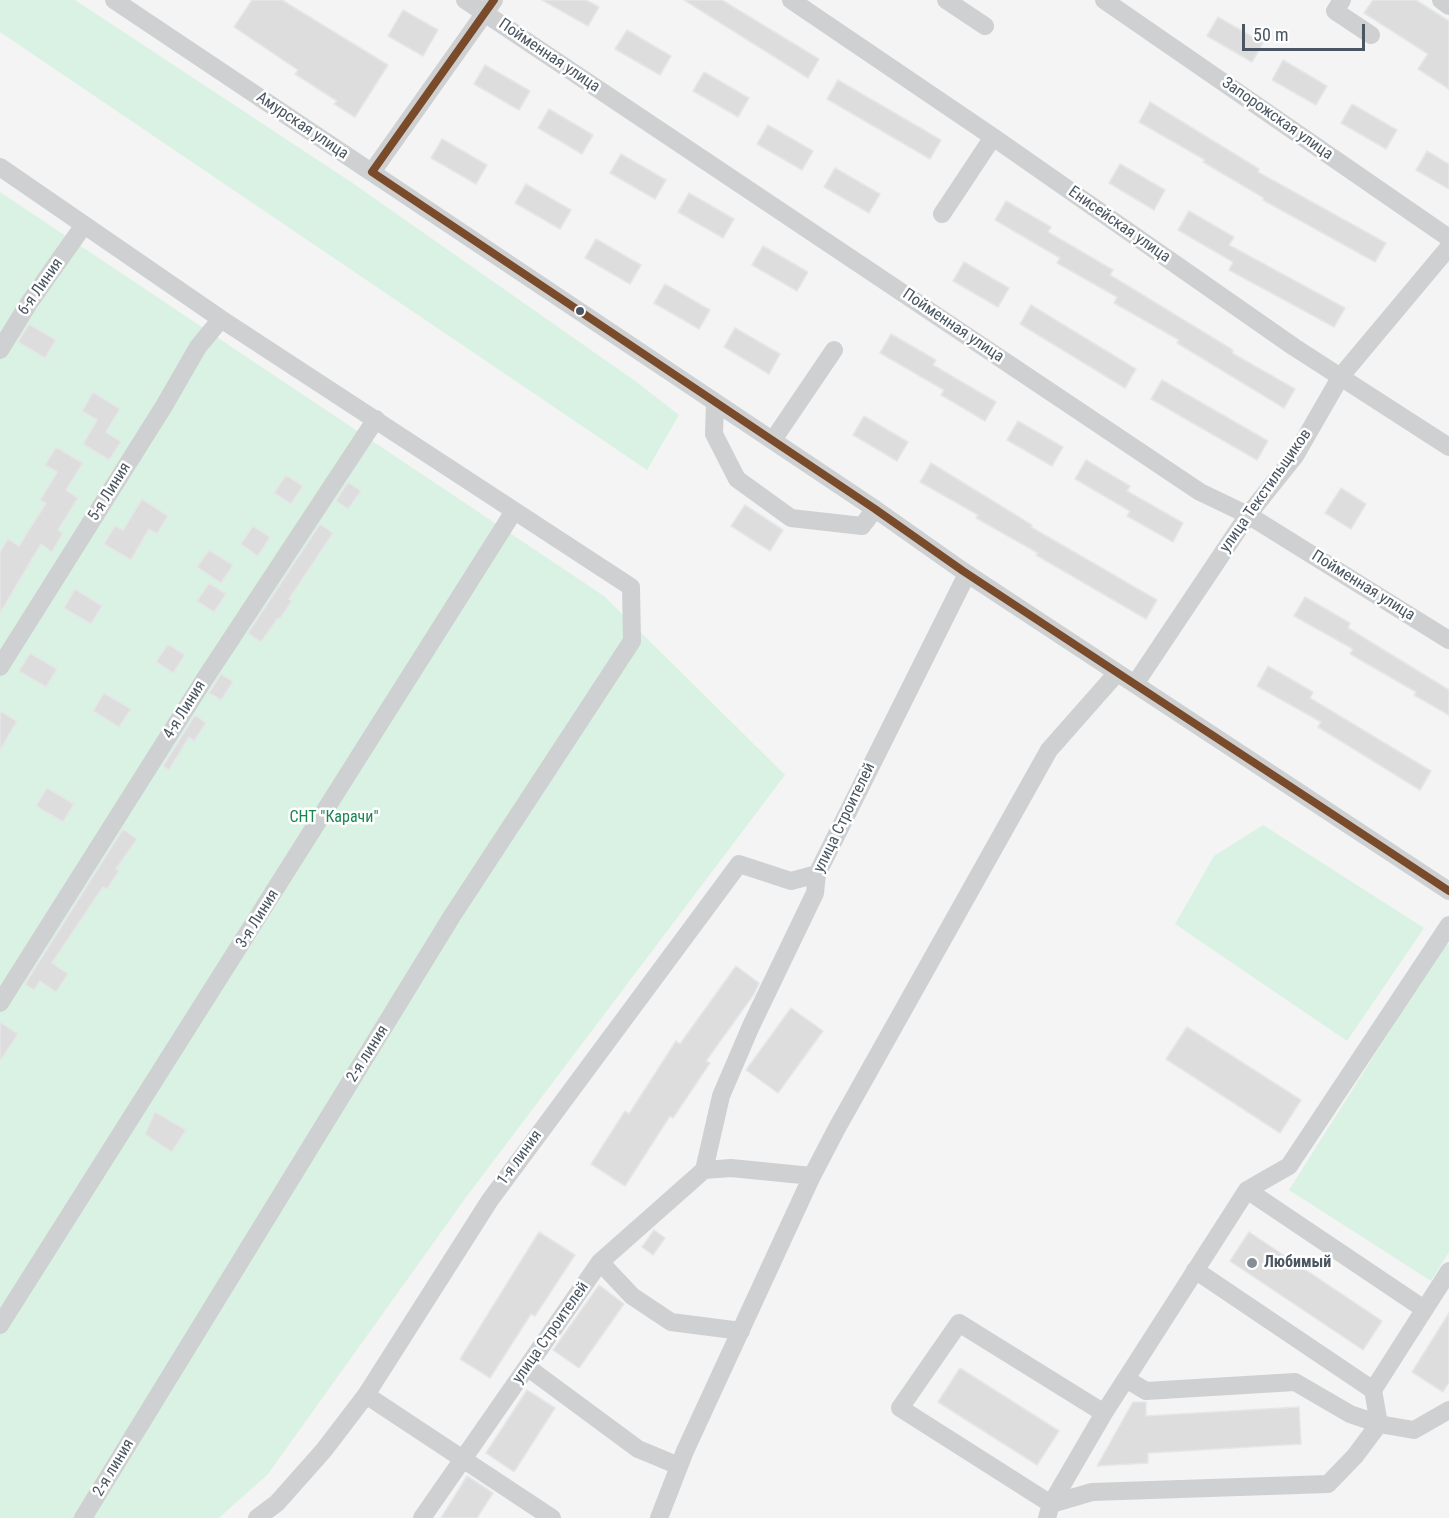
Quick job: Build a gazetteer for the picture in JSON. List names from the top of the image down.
{
  "streets": {
    "street": [
      "Пойменная улица",
      "Запорожская улица",
      "Амурская улица",
      "Енисейская улица",
      "6-я Линия",
      "улица Текстильщиков",
      "5-я Линия",
      "4-я Линия",
      "улица Строителей",
      "3-я Линия",
      "2-я линия",
      "1-я линия"
    ]
  },
  "crossings": [
    ["Пойменная улица", "улица Текстильщиков"],
    ["Амурская улица", "улица Текстильщиков"],
    ["Амурская улица", "улица Строителей"],
    ["Енисейская улица", "улица Текстильщиков"],
    ["улица Строителей", "1-я линия"],
    ["3-я Линия", "2-я линия"]
  ],
  "parks": ["СНТ \"Карачи\""],
  "places": ["Любимый"],
  "scale_bar": "50 m"
}
